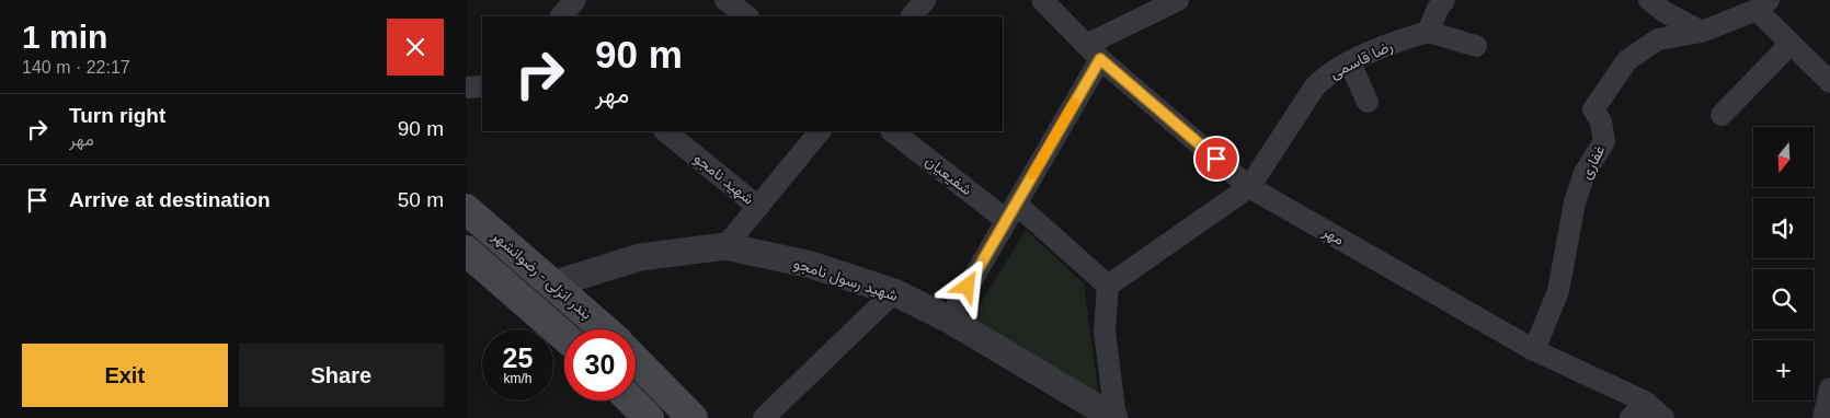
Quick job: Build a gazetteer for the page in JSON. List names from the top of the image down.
{
  "streets": {
    "main road": ["بندر انزلی - رضوانشهر"],
    "street": [
      "رضا قاسمی",
      "غفاری",
      "شفیعیان",
      "شهید نامجو",
      "مهر",
      "شهید رسول نامجو"
    ]
  },
  "crossings": [
    ["رضا قاسمی", "مهر"],
    ["غفاری", "مهر"],
    ["بندر انزلی - رضوانشهر", "شهید رسول نامجو"]
  ],
  "north": "bottom",
  "page": {
    "heading": ["1 min", "140 m · 22:17"],
    "turn": ["90 m", "مهر"],
    "list": [
      {
        "name": "Turn right",
        "note": "مهر",
        "value": "90 m"
      },
      {
        "name": "Arrive at destination",
        "value": "50 m"
      }
    ],
    "map_buttons": "+",
    "speed": "25 km/h",
    "limit": "30",
    "buttons": ["Exit", "Share"]
  }
}
